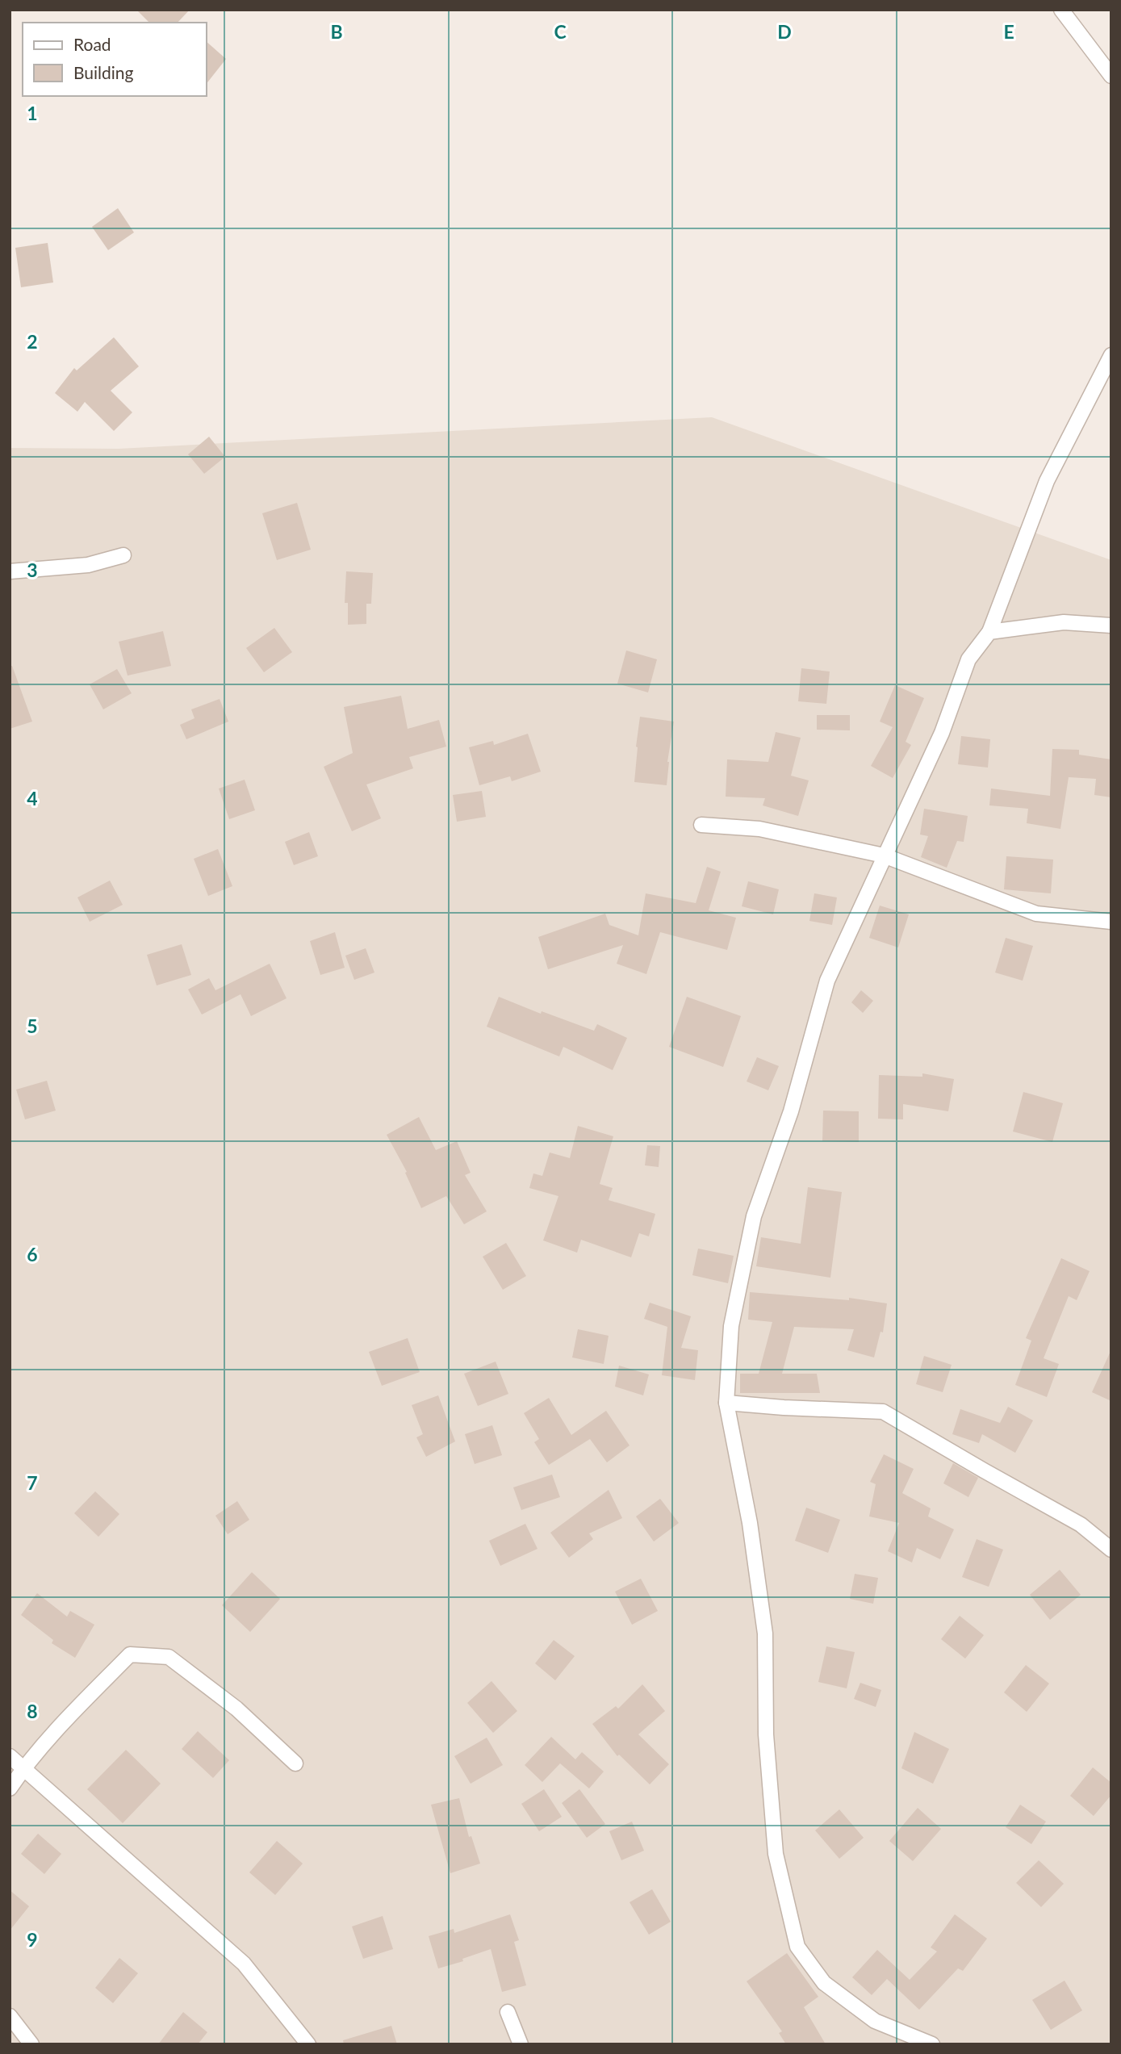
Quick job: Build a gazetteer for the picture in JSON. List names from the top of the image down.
{
  "legend": ["Road", "Building"],
  "grid": {
    "columns": [
      "B",
      "C",
      "D",
      "E"
    ],
    "rows": [
      "1",
      "2",
      "3",
      "4",
      "5",
      "6",
      "7",
      "8",
      "9"
    ]
  }
}
